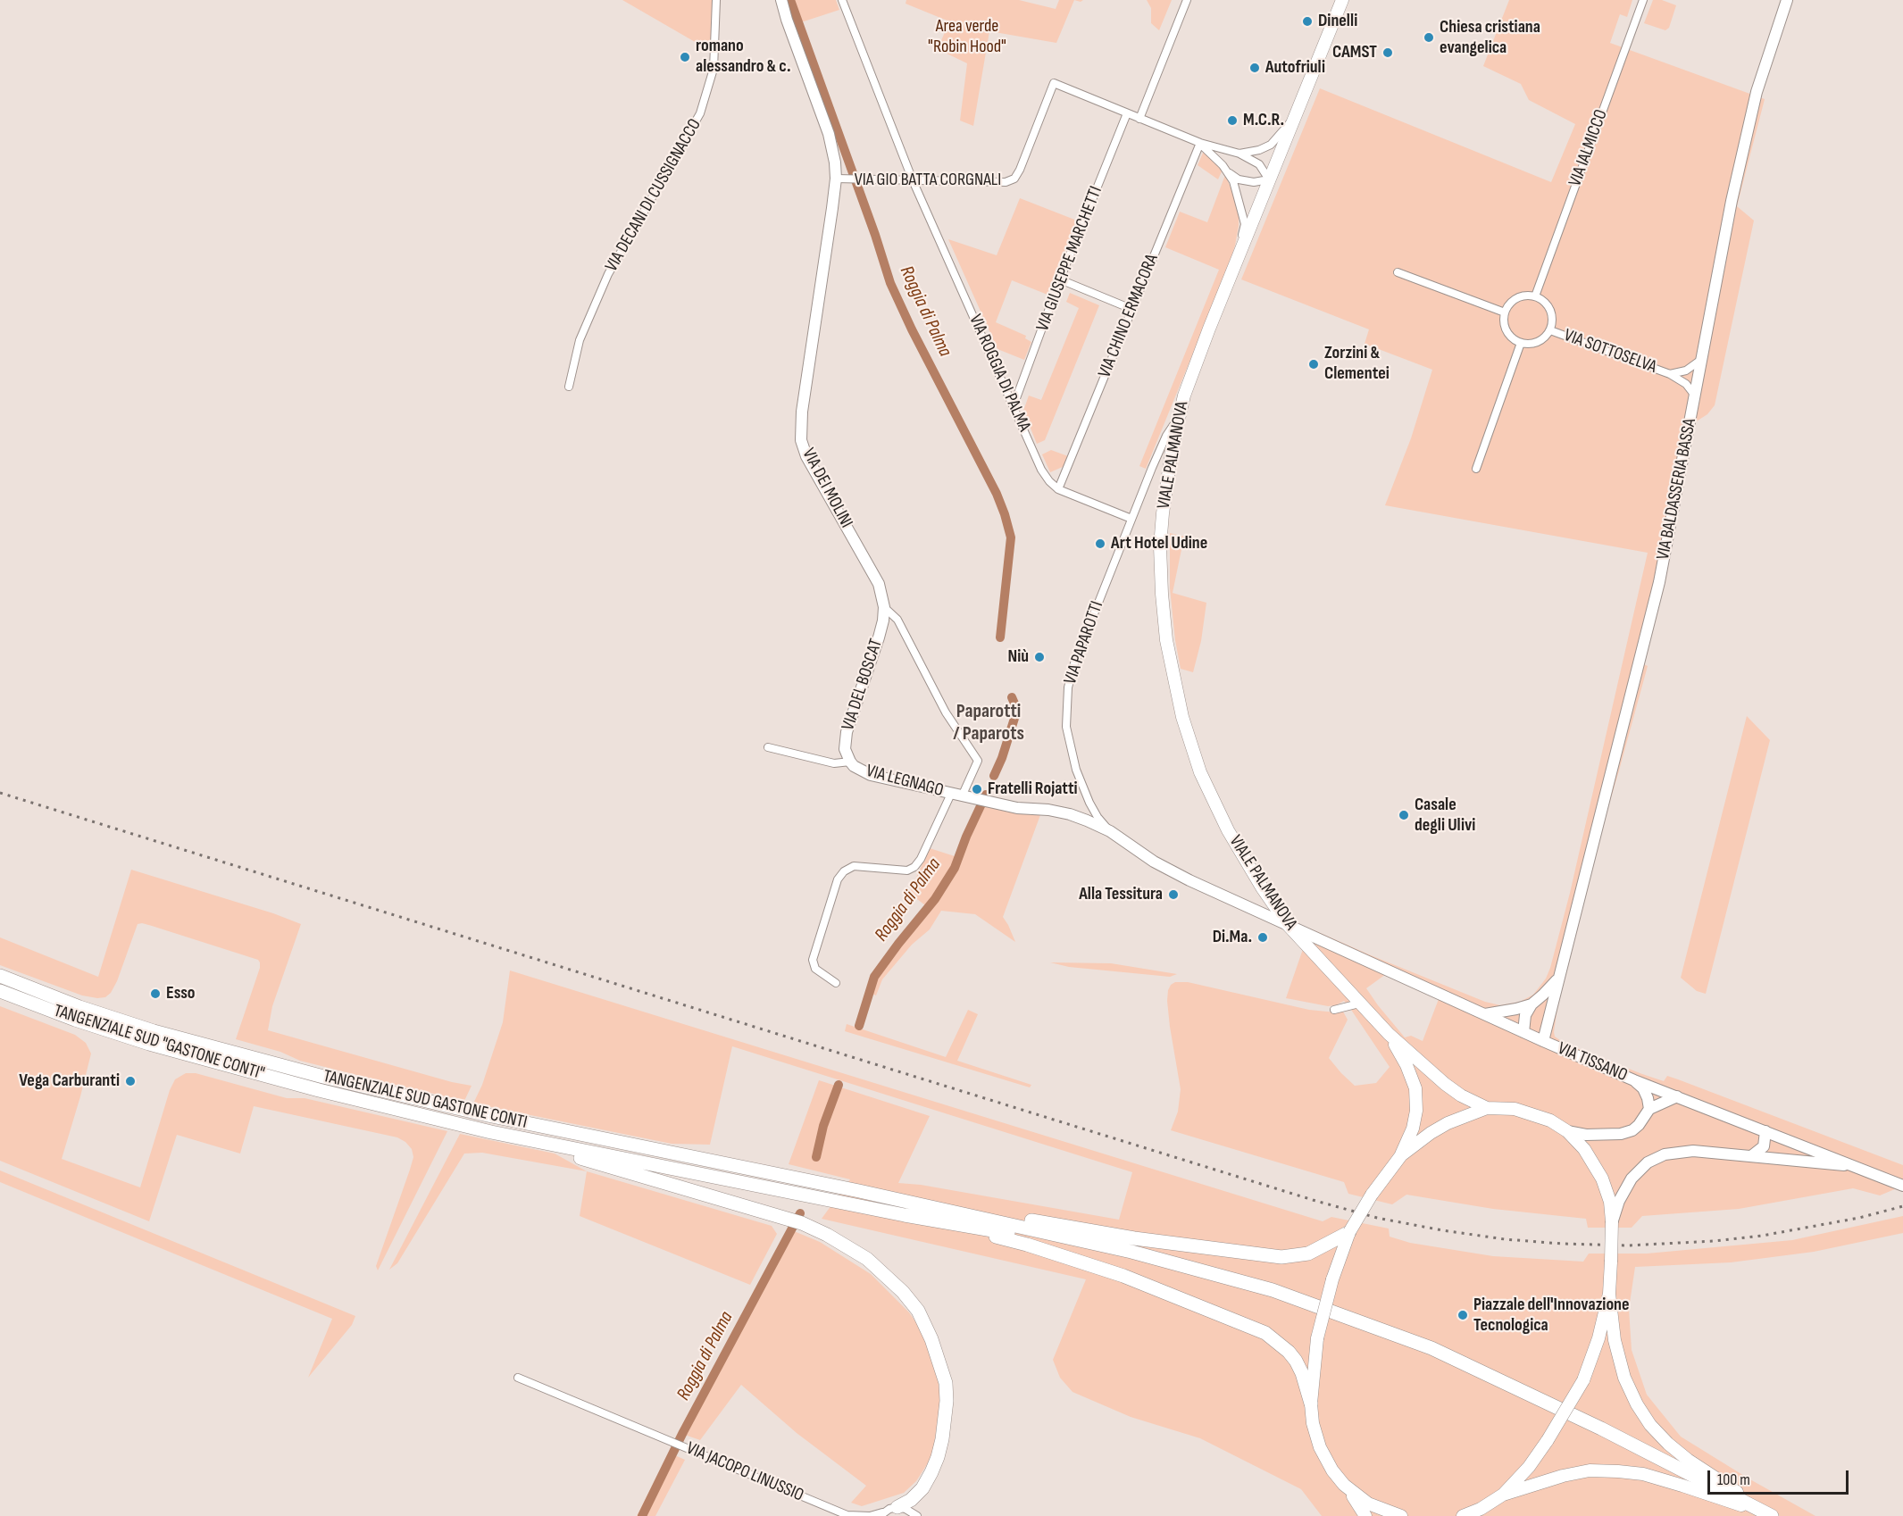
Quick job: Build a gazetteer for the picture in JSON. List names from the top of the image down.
{
  "streets": {
    "highway": ["TANGENZIALE SUD \"GASTONE CONTI\"", "TANGENZIALE SUD GASTONE CONTI"],
    "main road": ["VIALE PALMANOVA"],
    "street": [
      "VIA IALMICCO",
      "VIA GIO BATTA CORGNALI",
      "VIA DECANI DI CUSSIGNACCO",
      "VIA GIUSEPPE MARCHETTI",
      "VIA CHINO ERMACORA",
      "VIA SOTTOSELVA",
      "VIA ROGGIA DI PALMA",
      "VIA DEI MOLINI",
      "VIA BALDASSERIA BASSA",
      "VIA PAPAROTTI",
      "VIA DEL BOSCAT",
      "VIA LEGNAGO",
      "VIA TISSANO",
      "VIA JACOPO LINUSSIO"
    ]
  },
  "crossings": [
    ["VIA IALMICCO", "VIA SOTTOSELVA"],
    ["VIA GIO BATTA CORGNALI", "VIA GIUSEPPE MARCHETTI"],
    ["VIA GIO BATTA CORGNALI", "VIA CHINO ERMACORA"],
    ["VIA GIO BATTA CORGNALI", "VIA ROGGIA DI PALMA"],
    ["VIA GIO BATTA CORGNALI", "VIALE PALMANOVA"],
    ["VIA GIO BATTA CORGNALI", "VIA DEI MOLINI"],
    ["VIA GIUSEPPE MARCHETTI", "VIA ROGGIA DI PALMA"],
    ["VIA CHINO ERMACORA", "VIA ROGGIA DI PALMA"],
    ["VIA SOTTOSELVA", "VIA BALDASSERIA BASSA"],
    ["VIA ROGGIA DI PALMA", "VIA PAPAROTTI"],
    ["VIALE PALMANOVA", "VIA PAPAROTTI"],
    ["VIALE PALMANOVA", "VIA TISSANO"],
    ["VIA DEI MOLINI", "VIA DEL BOSCAT"],
    ["VIA DEI MOLINI", "VIA LEGNAGO"],
    ["VIA BALDASSERIA BASSA", "VIA TISSANO"],
    ["VIA PAPAROTTI", "VIA TISSANO"],
    ["VIA DEL BOSCAT", "VIA LEGNAGO"],
    ["TANGENZIALE SUD \"GASTONE CONTI\"", "TANGENZIALE SUD GASTONE CONTI"]
  ],
  "districts": ["Paparotti / Paparots"],
  "water": ["Roggia di Palma"],
  "parks": ["Area verde \"Robin Hood\""],
  "places": [
    "Dinelli",
    "Chiesa cristiana evangelica",
    "CAMST",
    "romano alessandro & c.",
    "Autofriuli",
    "M.C.R.",
    "Zorzini & Clementei",
    "Art Hotel Udine",
    "Niù",
    "Fratelli Rojatti",
    "Casale degli Ulivi",
    "Alla Tessitura",
    "Di.Ma.",
    "Esso",
    "Vega Carburanti",
    "Piazzale dell'Innovazione Tecnologica"
  ],
  "scale_bar": "100 m"
}
